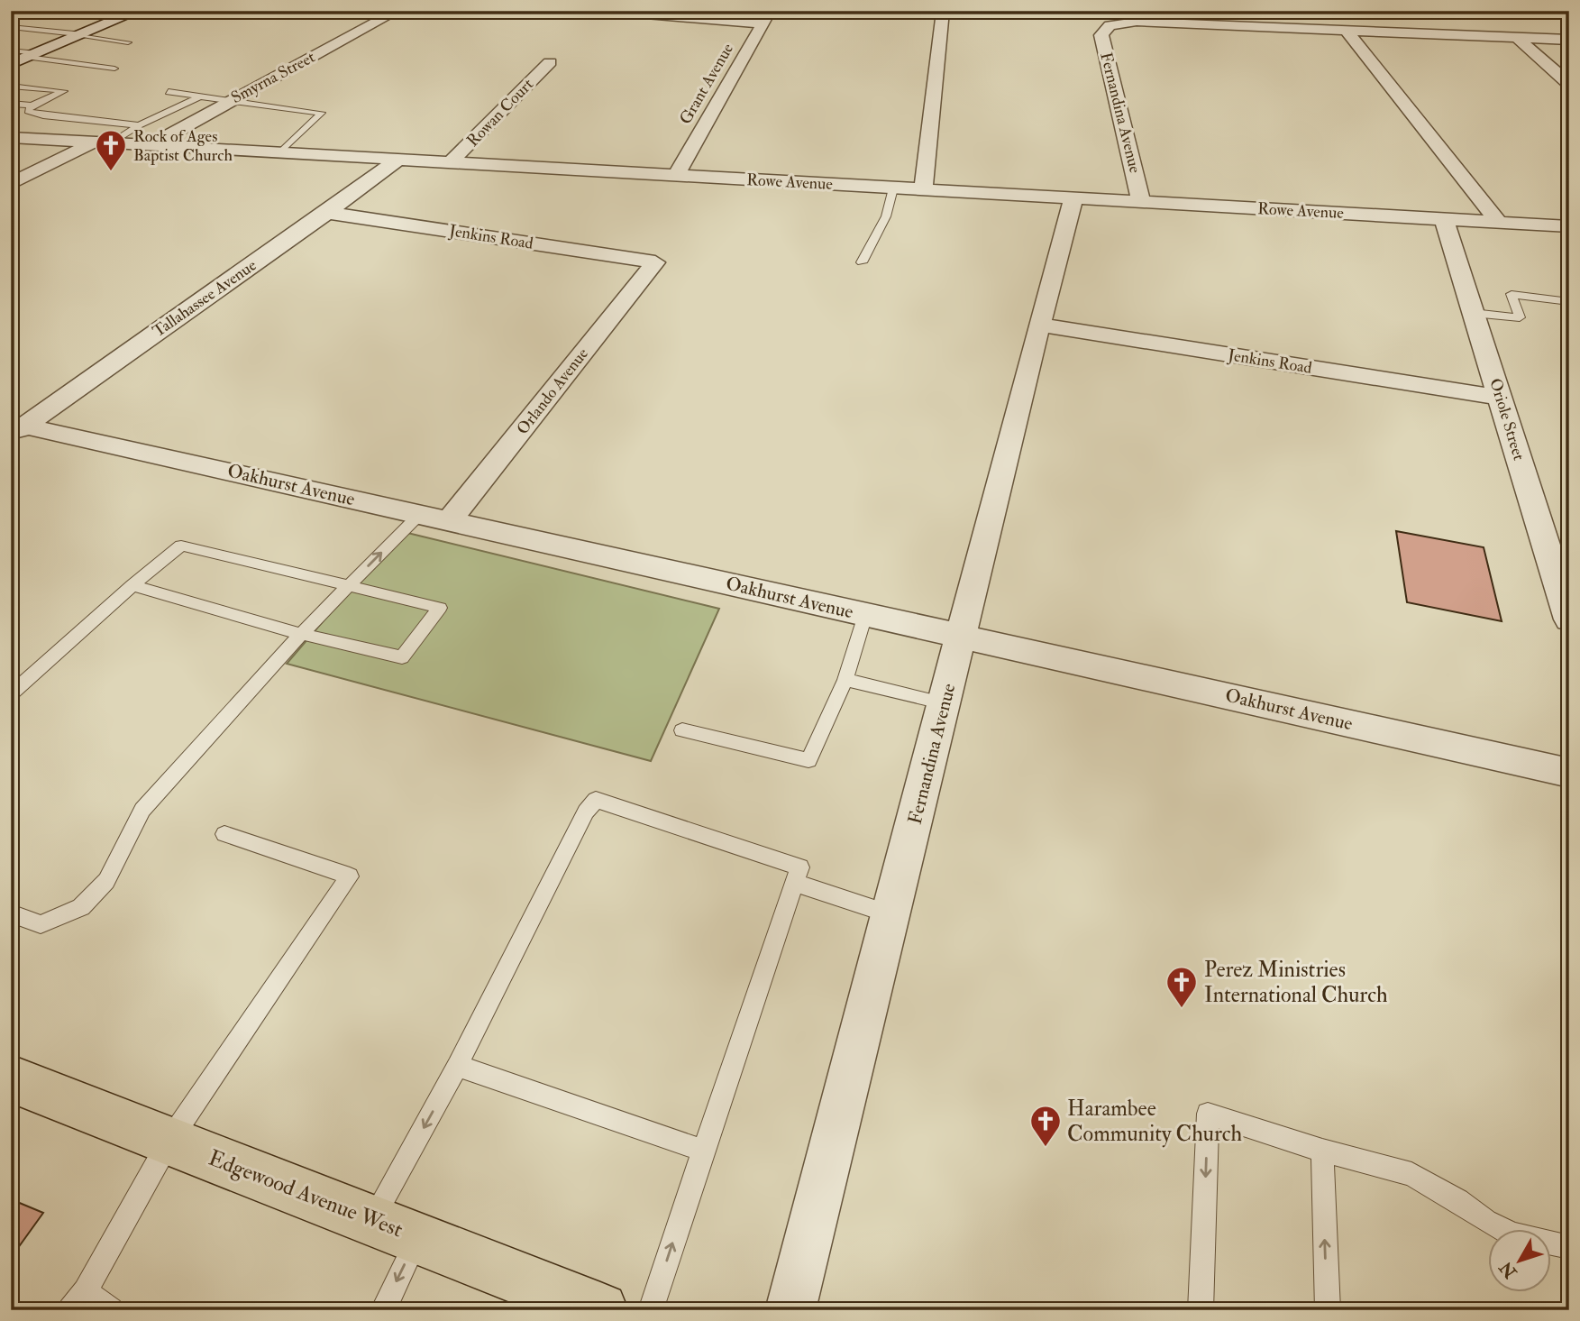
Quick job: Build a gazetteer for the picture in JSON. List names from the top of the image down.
{
  "streets": {
    "main road": ["Edgewood Avenue West"],
    "street": [
      "Smyrna Street",
      "Grant Avenue",
      "Rowan Court",
      "Fernandina Avenue",
      "Rowe Avenue",
      "Jenkins Road",
      "Tallahassee Avenue",
      "Orlando Avenue",
      "Oriole Street",
      "Oakhurst Avenue"
    ]
  },
  "crossings": [
    ["Smyrna Street", "Rowe Avenue"],
    ["Grant Avenue", "Rowe Avenue"],
    ["Rowan Court", "Rowe Avenue"],
    ["Fernandina Avenue", "Rowe Avenue"],
    ["Fernandina Avenue", "Jenkins Road"],
    ["Fernandina Avenue", "Oakhurst Avenue"],
    ["Rowe Avenue", "Tallahassee Avenue"],
    ["Rowe Avenue", "Oriole Street"],
    ["Jenkins Road", "Tallahassee Avenue"],
    ["Jenkins Road", "Orlando Avenue"],
    ["Jenkins Road", "Oriole Street"],
    ["Tallahassee Avenue", "Oakhurst Avenue"],
    ["Orlando Avenue", "Oakhurst Avenue"]
  ],
  "places": {
    "church": ["Rock of Ages Baptist Church", "Perez Ministries International Church", "Harambee Community Church"]
  },
  "north": "bottom left"
}
